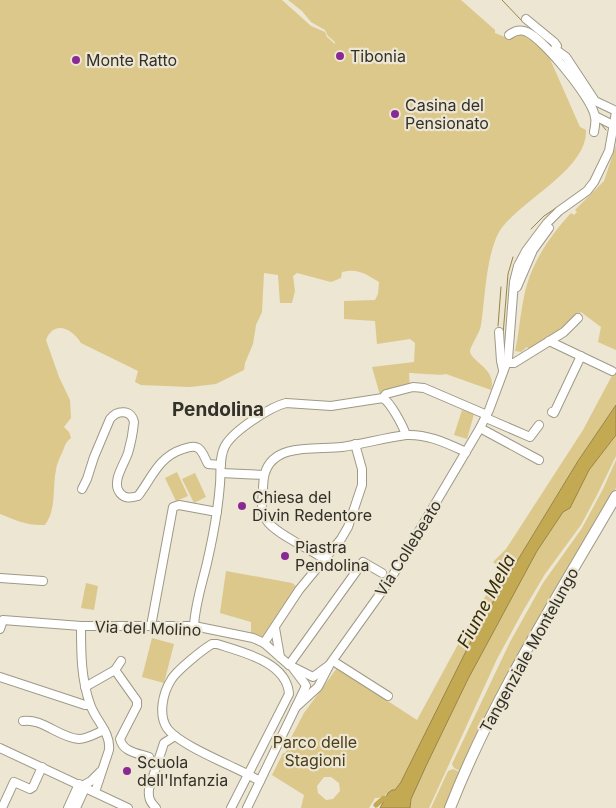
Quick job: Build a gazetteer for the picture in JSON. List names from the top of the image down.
{
  "streets": {
    "highway": ["Tangenziale Montelungo"],
    "street": ["Via Collebeato", "Via del Molino"]
  },
  "crossings": [
    ["Via Collebeato", "Via del Molino"]
  ],
  "districts": ["Pendolina"],
  "water": ["Fiume Mella"],
  "parks": ["Parco delle Stagioni"],
  "places": [
    "Tibonia",
    "Monte Ratto",
    "Casina del Pensionato",
    "Chiesa del Divin Redentore",
    "Piastra Pendolina",
    "Scuola dell'Infanzia"
  ]
}
